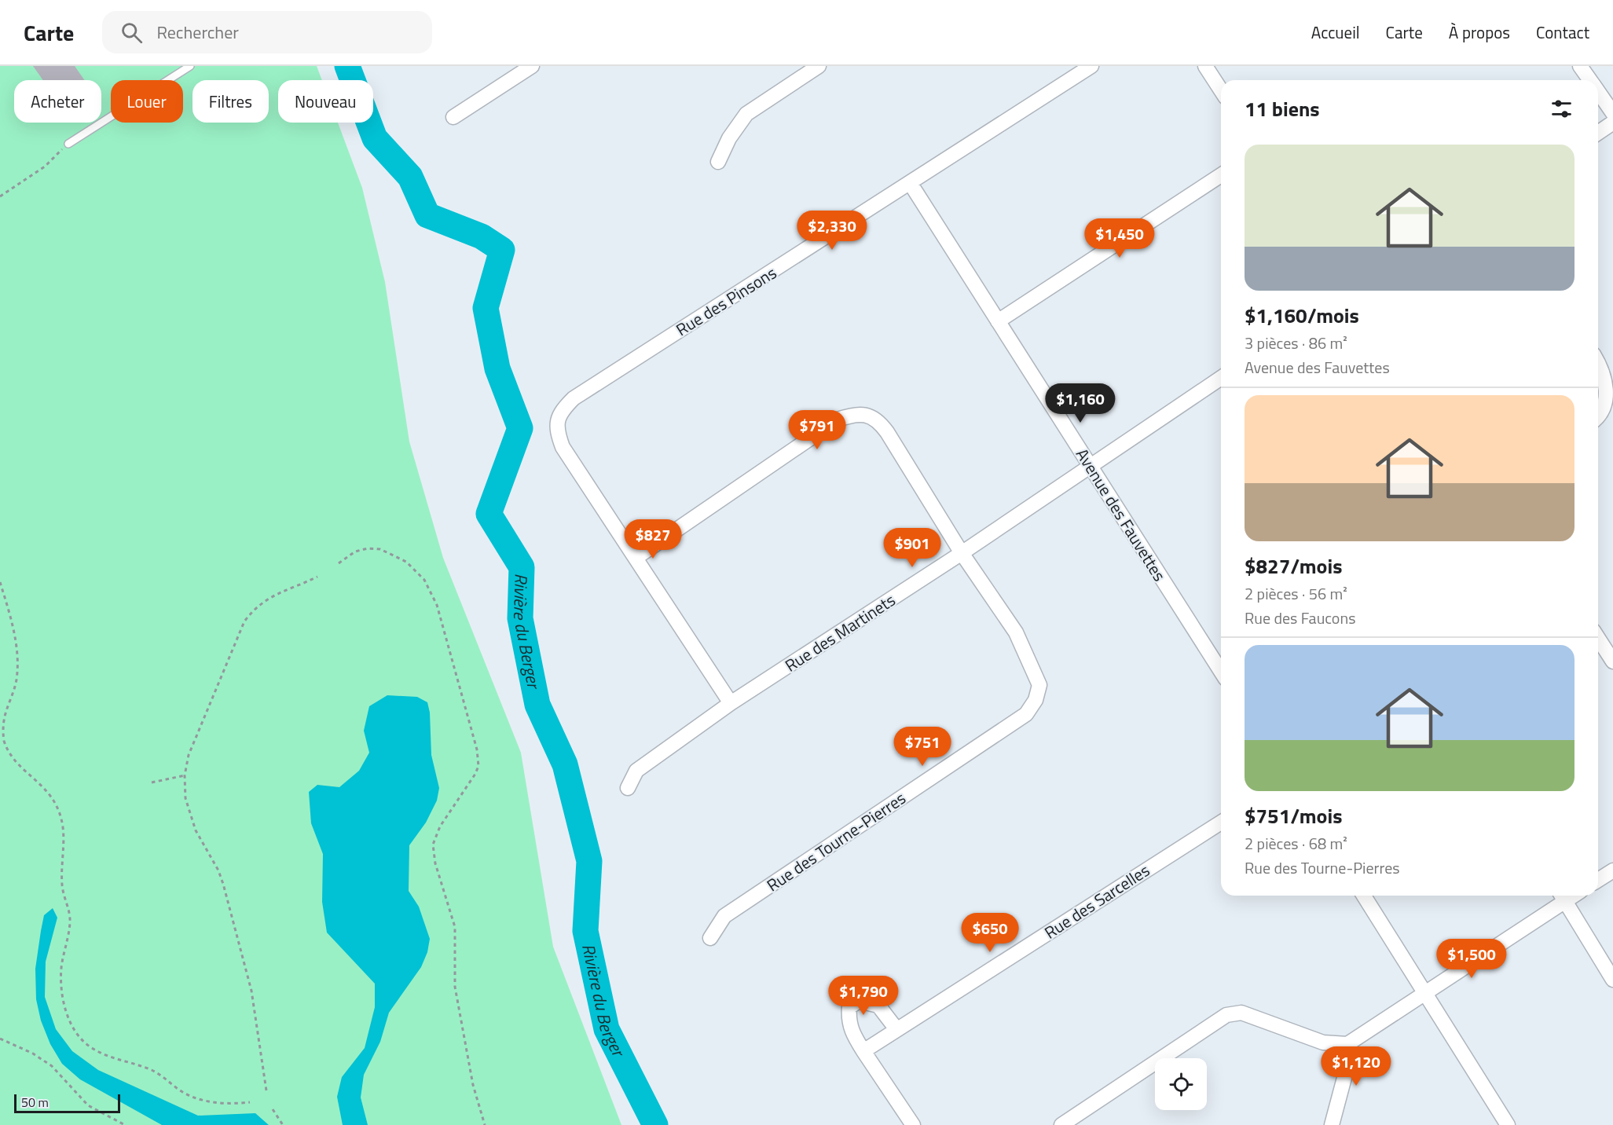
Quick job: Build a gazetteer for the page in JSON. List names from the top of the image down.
{
  "streets": {
    "street": [
      "Rue des Pinsons",
      "Avenue des Fauvettes",
      "Rue des Martinets",
      "Rue des Tourne-Pierres",
      "Rue des Sarcelles"
    ]
  },
  "crossings": [
    ["Rue des Pinsons", "Avenue des Fauvettes"],
    ["Rue des Pinsons", "Rue des Tourne-Pierres"],
    ["Avenue des Fauvettes", "Rue des Martinets"],
    ["Rue des Martinets", "Rue des Tourne-Pierres"]
  ],
  "water": ["Rivière du Berger"],
  "scale_bar": "50 m",
  "page": {
    "header": "Carte",
    "search": "Rechercher",
    "nav": [
      "Accueil",
      "Carte",
      "À propos",
      "Contact"
    ],
    "chip": [
      "Acheter",
      "Louer",
      "Filtres",
      "Nouveau"
    ],
    "heading": "11 biens",
    "list": [
      {
        "name": "$1,160/mois",
        "note": "3 pièces · 86 m² · Avenue des Fauvettes"
      },
      {
        "name": "$827/mois",
        "note": "2 pièces · 56 m² · Rue des Faucons"
      },
      {
        "name": "$751/mois",
        "note": "2 pièces · 68 m² · Rue des Tourne-Pierres"
      }
    ],
    "price": [
      "$2,330",
      "$1,450",
      "$1,160",
      "$791",
      "$827",
      "$901",
      "$751",
      "$650",
      "$1,500",
      "$1,790",
      "$1,120"
    ],
    "scale": "50 m"
  }
}
